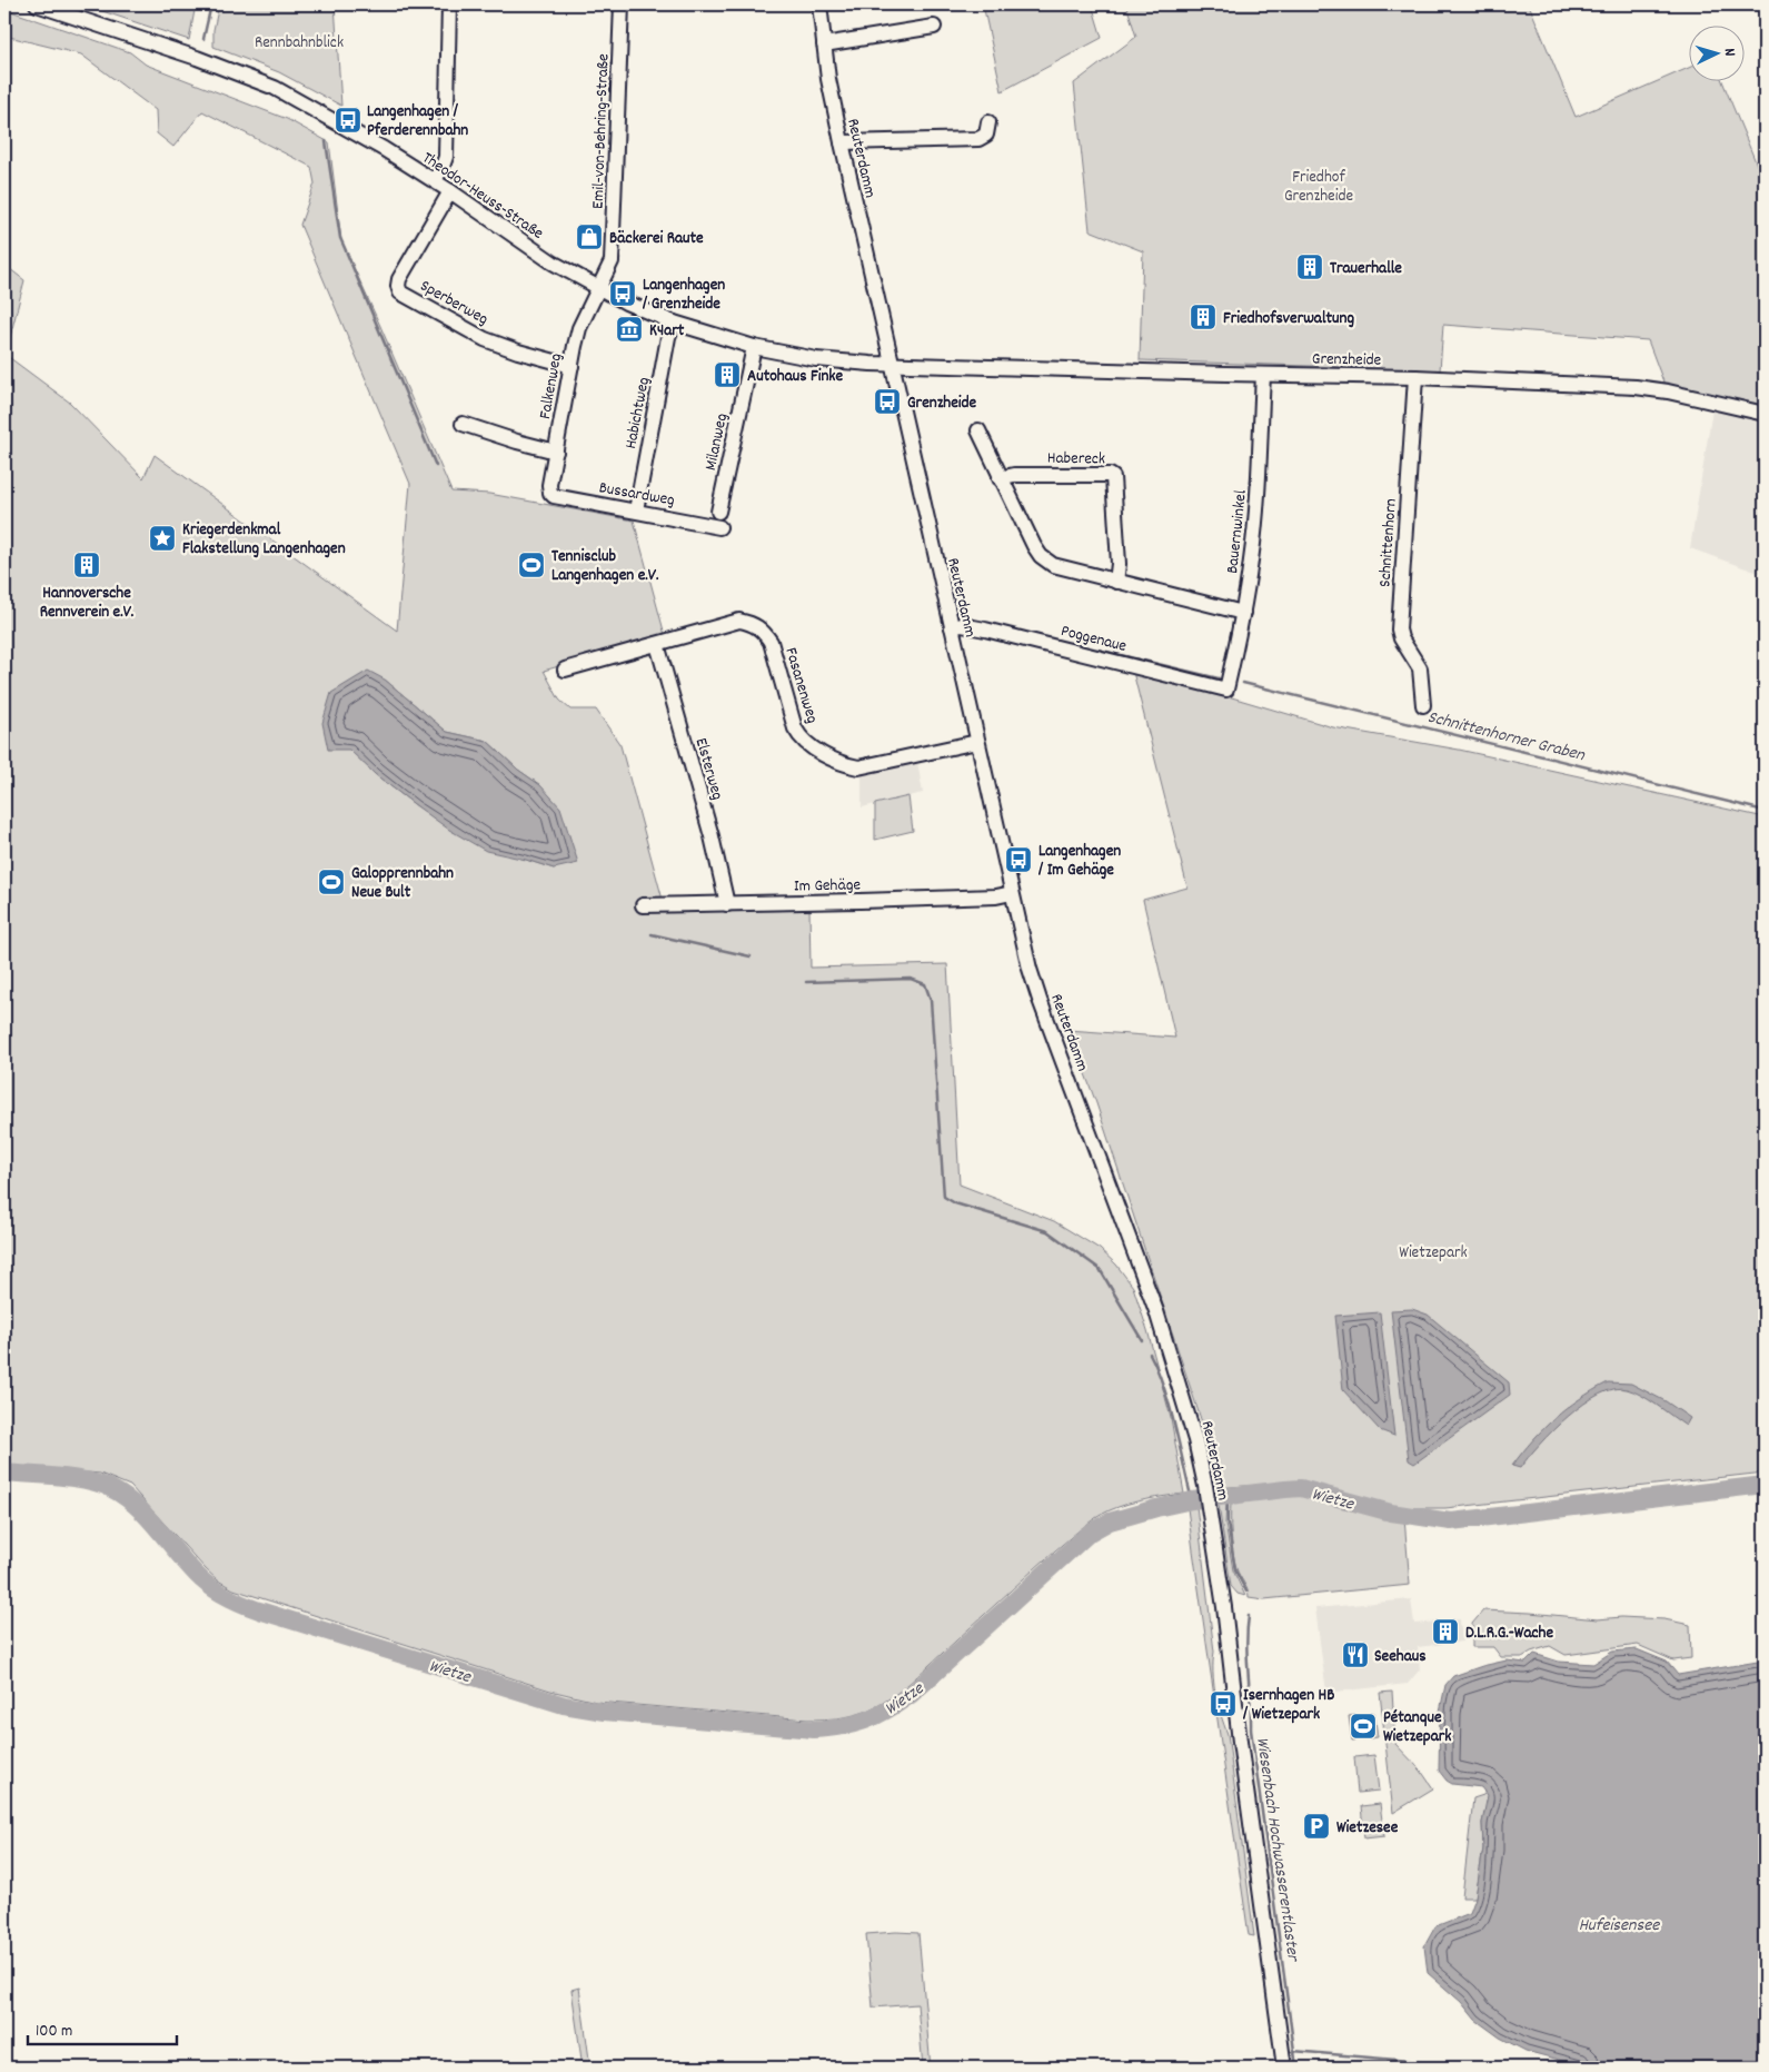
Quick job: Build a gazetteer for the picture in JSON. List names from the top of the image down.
{
  "streets": {
    "street": [
      "Emil-von-Behring-Straße",
      "Reuterdamm",
      "Theodor-Heuss-Straße",
      "Sperberweg",
      "Grenzheide",
      "Falkenweg",
      "Habichtweg",
      "Milanweg",
      "Habereck",
      "Bussardweg",
      "Bauernwinkel",
      "Schnittenhorn",
      "Poggenaue",
      "Fasanenweg",
      "Elsterweg",
      "Im Gehäge"
    ]
  },
  "crossings": [
    ["Emil-von-Behring-Straße", "Theodor-Heuss-Straße"],
    ["Emil-von-Behring-Straße", "Falkenweg"],
    ["Reuterdamm", "Theodor-Heuss-Straße"],
    ["Reuterdamm", "Grenzheide"],
    ["Reuterdamm", "Poggenaue"],
    ["Reuterdamm", "Fasanenweg"],
    ["Reuterdamm", "Im Gehäge"],
    ["Theodor-Heuss-Straße", "Sperberweg"],
    ["Theodor-Heuss-Straße", "Grenzheide"],
    ["Theodor-Heuss-Straße", "Falkenweg"],
    ["Theodor-Heuss-Straße", "Habichtweg"],
    ["Theodor-Heuss-Straße", "Milanweg"],
    ["Sperberweg", "Falkenweg"],
    ["Grenzheide", "Bauernwinkel"],
    ["Grenzheide", "Schnittenhorn"],
    ["Falkenweg", "Bussardweg"],
    ["Habichtweg", "Bussardweg"],
    ["Bauernwinkel", "Poggenaue"],
    ["Fasanenweg", "Elsterweg"],
    ["Elsterweg", "Im Gehäge"]
  ],
  "water": [
    "Schnittenhorner Graben",
    "Wietze",
    "Wiesenbach Hochwasserentlaster",
    "Hufeisensee"
  ],
  "parks": ["Rennbahnblick", "Friedhof Grenzheide", "Wietzepark"],
  "places": {
    "bus stop": [
      "Langenhagen / Pferderennbahn",
      "Langenhagen / Grenzheide",
      "Grenzheide",
      "Langenhagen / Im Gehäge",
      "Isernhagen HB / Wietzepark"
    ],
    "shop": ["Bäckerei Raute"],
    "building": [
      "Trauerhalle",
      "Friedhofsverwaltung",
      "Autohaus Finke",
      "Hannoversche Rennverein e.V.",
      "D.L.R.G.-Wache"
    ],
    "museum": ["K4art"],
    "place": ["Kriegerdenkmal Flakstellung Langenhagen"],
    "sports": ["Tennisclub Langenhagen e.V.", "Galopprennbahn Neue Bult", "Pétanque Wietzepark"],
    "restaurant": ["Seehaus"],
    "parking": ["Wietzesee"]
  },
  "scale_bar": "100 m",
  "north": "right"
}
